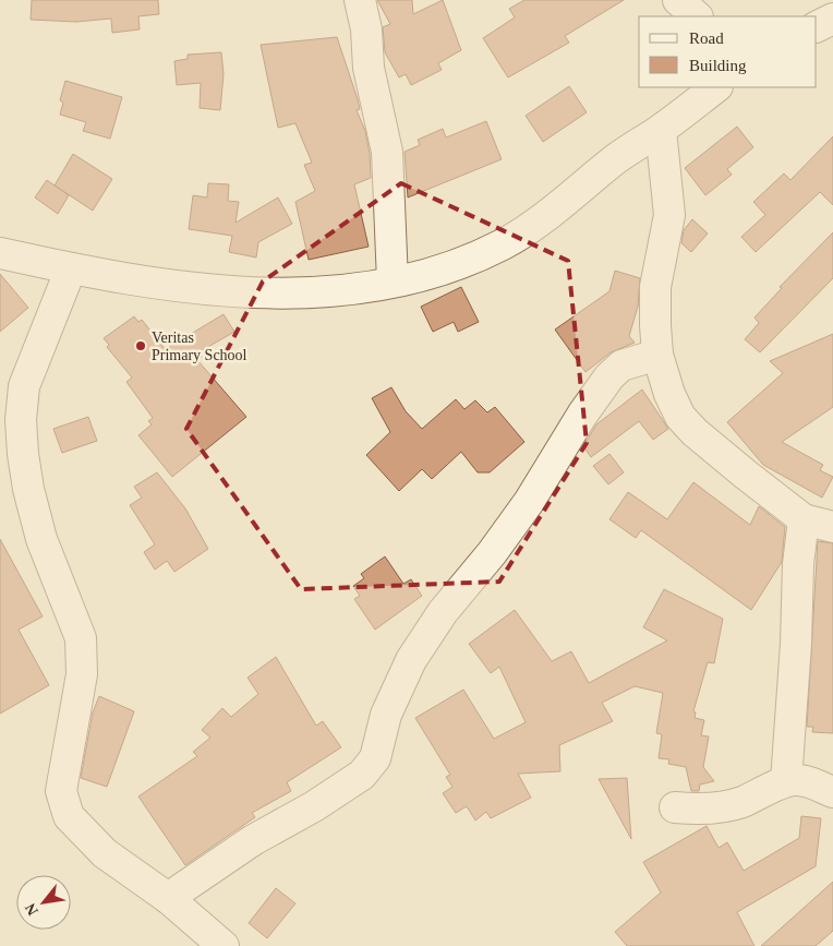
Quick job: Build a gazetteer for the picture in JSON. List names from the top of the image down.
{
  "places": ["Veritas Primary School"],
  "legend": ["Road", "Building"],
  "north": "bottom left"
}
